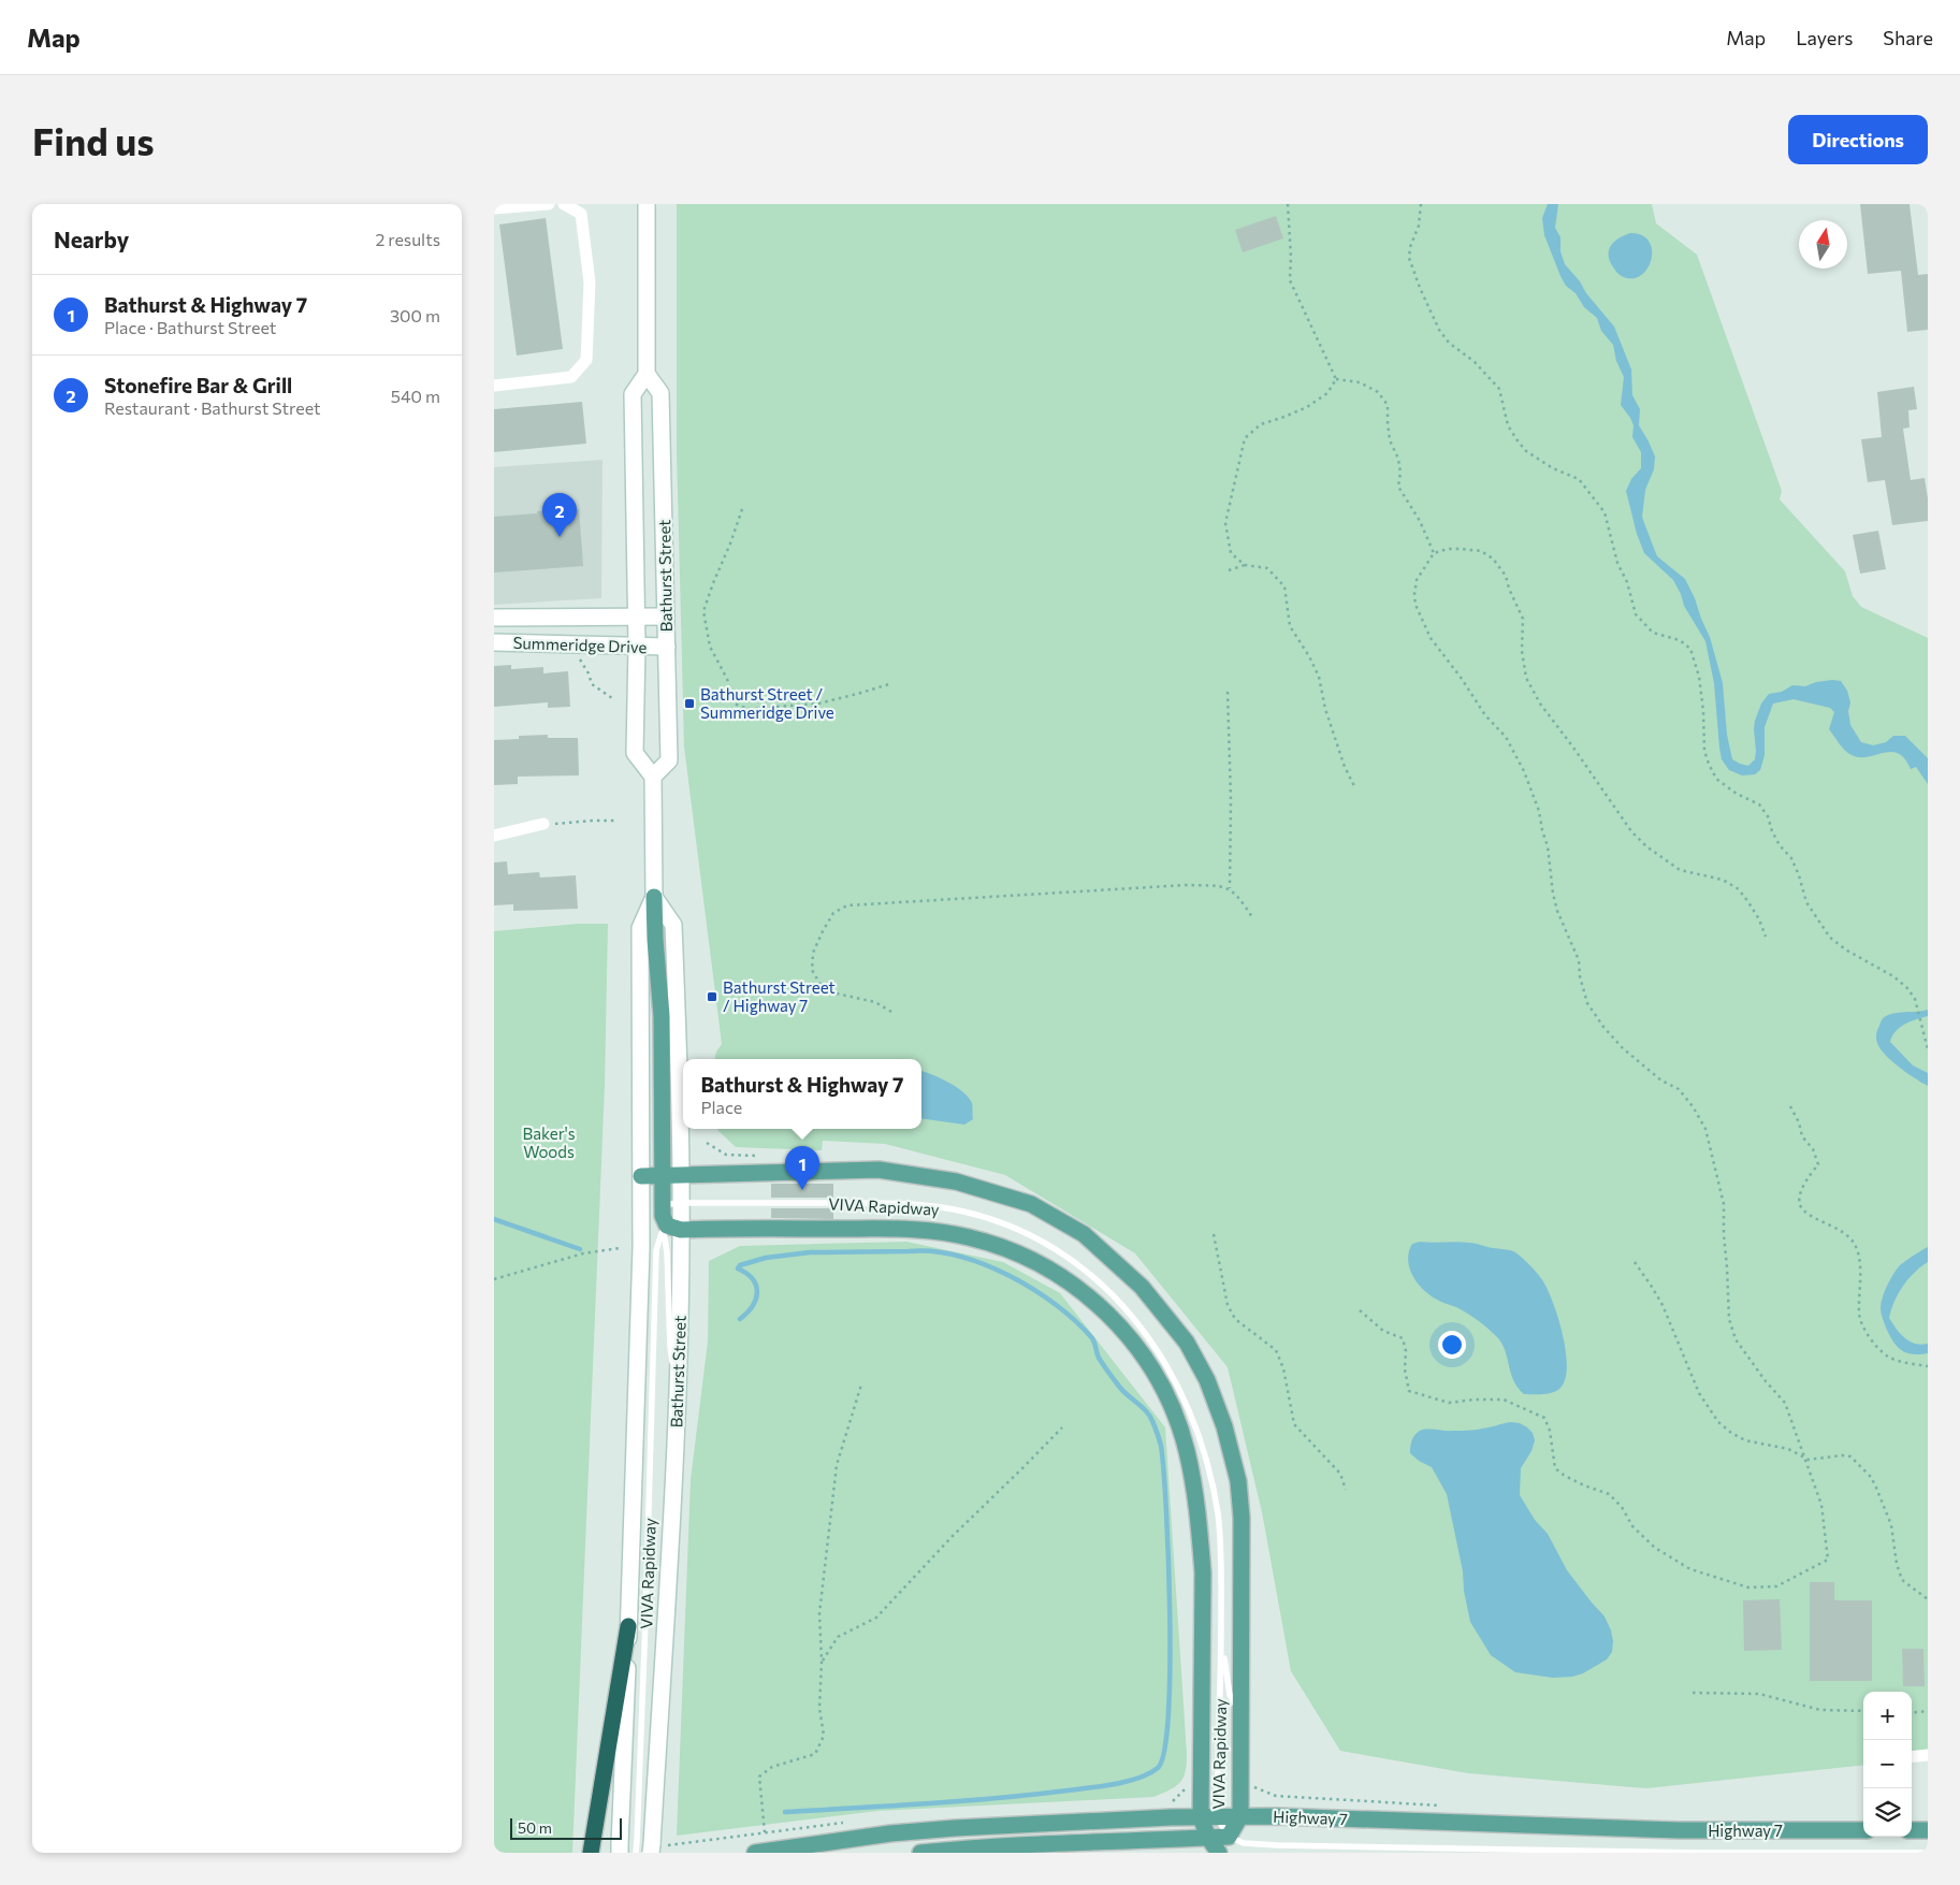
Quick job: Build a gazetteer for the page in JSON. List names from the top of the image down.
{
  "streets": {
    "main road": ["Bathurst Street", "Summeridge Drive", "Highway 7"],
    "lane": ["VIVA Rapidway"]
  },
  "crossings": [
    ["Bathurst Street", "Summeridge Drive"],
    ["Bathurst Street", "VIVA Rapidway"],
    ["VIVA Rapidway", "Highway 7"]
  ],
  "parks": ["Baker's Woods"],
  "places": {
    "transit": ["Bathurst Street / Summeridge Drive", "Bathurst Street / Highway 7"]
  },
  "scale_bar": "50 m",
  "north": "top",
  "page": {
    "header": "Map",
    "nav": ["Map", "Layers", "Share"],
    "buttons": "Directions",
    "title": "Find us",
    "heading": ["Nearby", "2 results"],
    "list": [
      {
        "mark": "1",
        "name": "Bathurst & Highway 7",
        "note": "Place · Bathurst Street",
        "value": "300 m"
      },
      {
        "mark": "2",
        "name": "Stonefire Bar & Grill",
        "note": "Restaurant · Bathurst Street",
        "value": "540 m"
      }
    ],
    "pins": ["2", "1"],
    "popup": ["Bathurst & Highway 7", "Place"],
    "map_buttons": ["+", "−"],
    "scale": "50 m"
  }
}
